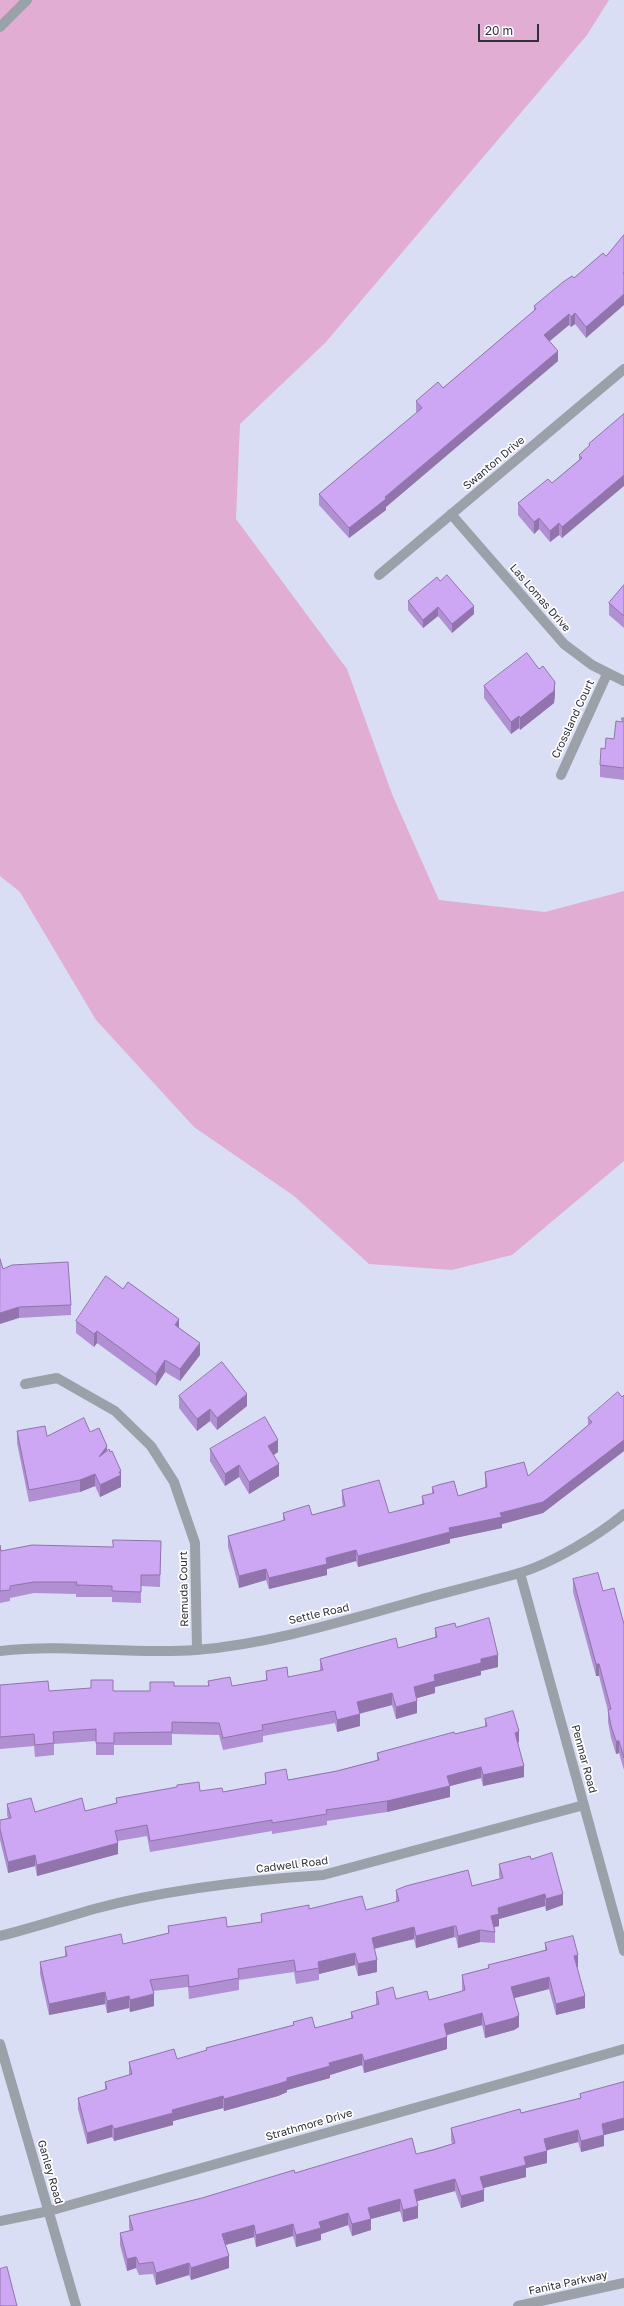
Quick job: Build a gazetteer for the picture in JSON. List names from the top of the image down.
{
  "streets": {
    "street": [
      "Swanton Drive",
      "Las Lomas Drive",
      "Crossland Court",
      "Remuda Court",
      "Settle Road",
      "Penmar Road",
      "Cadwell Road",
      "Strathmore Drive",
      "Ganley Road",
      "Fanita Parkway"
    ]
  },
  "crossings": [
    ["Swanton Drive", "Las Lomas Drive"],
    ["Las Lomas Drive", "Crossland Court"],
    ["Remuda Court", "Settle Road"],
    ["Settle Road", "Penmar Road"],
    ["Penmar Road", "Cadwell Road"],
    ["Strathmore Drive", "Ganley Road"]
  ],
  "scale_bar": "20 m"
}
